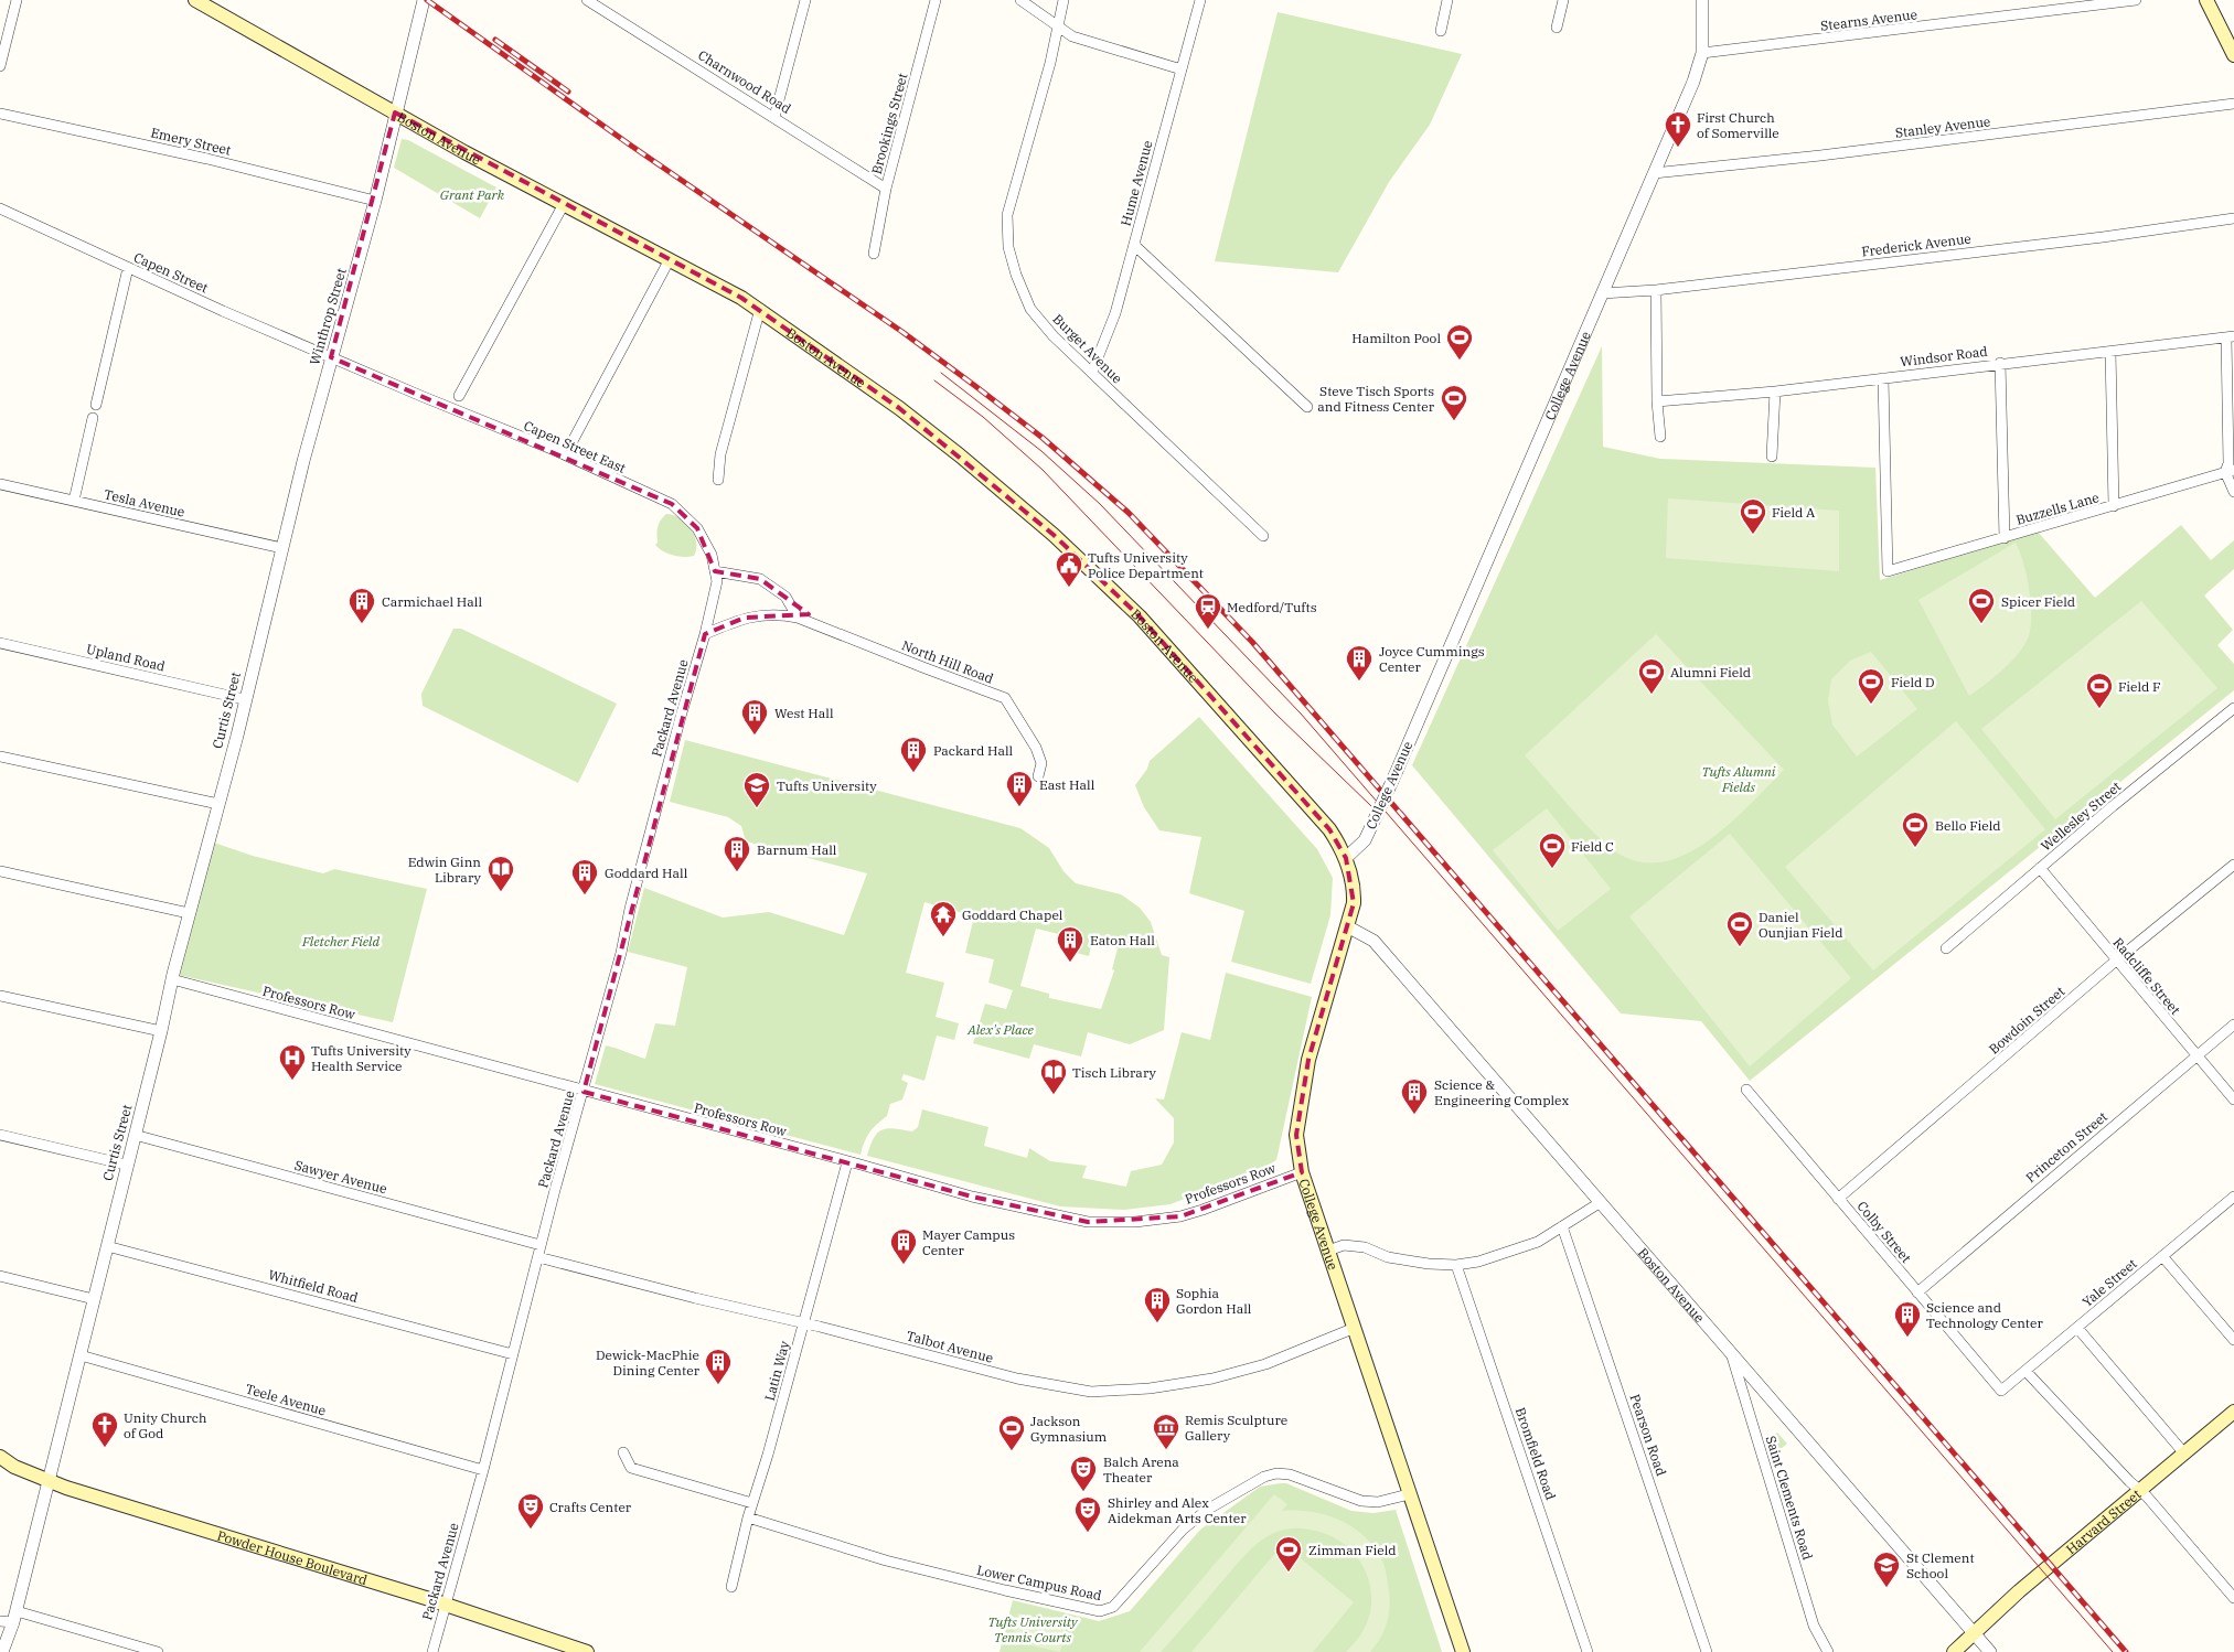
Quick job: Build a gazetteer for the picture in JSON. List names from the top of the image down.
{
  "streets": {
    "main road": [
      "Boston Avenue",
      "College Avenue",
      "Harvard Street",
      "Powder House Boulevard"
    ],
    "street": [
      "Stearns Avenue",
      "Charnwood Road",
      "Brookings Street",
      "Stanley Avenue",
      "Emery Street",
      "Hume Avenue",
      "Frederick Avenue",
      "Capen Street",
      "Winthrop Street",
      "Burget Avenue",
      "Windsor Road",
      "Capen Street East",
      "Tesla Avenue",
      "Buzzells Lane",
      "Upland Road",
      "North Hill Road",
      "Packard Avenue",
      "Curtis Street",
      "Wellesley Street",
      "Radcliffe Street",
      "Professors Row",
      "Bowdoin Street",
      "Princeton Street",
      "Sawyer Avenue",
      "Colby Street",
      "Yale Street",
      "Whitfield Road",
      "Talbot Avenue",
      "Latin Way",
      "Teele Avenue",
      "Pearson Road",
      "Bromfield Road",
      "Saint Clements Road",
      "Lower Campus Road"
    ]
  },
  "crossings": [
    ["Stearns Avenue", "College Avenue"],
    ["Charnwood Road", "Brookings Street"],
    ["Stanley Avenue", "College Avenue"],
    ["Boston Avenue", "Winthrop Street"],
    ["Boston Avenue", "College Avenue"],
    ["Boston Avenue", "Saint Clements Road"],
    ["Boston Avenue", "Harvard Street"],
    ["Emery Street", "Winthrop Street"],
    ["Hume Avenue", "Burget Avenue"],
    ["Frederick Avenue", "College Avenue"],
    ["Capen Street", "Winthrop Street"],
    ["Capen Street", "Capen Street East"],
    ["Winthrop Street", "Capen Street East"],
    ["Winthrop Street", "Tesla Avenue"],
    ["Winthrop Street", "Curtis Street"],
    ["Windsor Road", "Buzzells Lane"],
    ["College Avenue", "Professors Row"],
    ["College Avenue", "Talbot Avenue"],
    ["College Avenue", "Lower Campus Road"],
    ["Capen Street East", "North Hill Road"],
    ["Capen Street East", "Packard Avenue"],
    ["Upland Road", "Curtis Street"],
    ["North Hill Road", "Packard Avenue"],
    ["Packard Avenue", "Professors Row"],
    ["Packard Avenue", "Sawyer Avenue"],
    ["Packard Avenue", "Whitfield Road"],
    ["Packard Avenue", "Talbot Avenue"],
    ["Packard Avenue", "Teele Avenue"],
    ["Packard Avenue", "Powder House Boulevard"],
    ["Curtis Street", "Professors Row"],
    ["Curtis Street", "Sawyer Avenue"],
    ["Curtis Street", "Whitfield Road"],
    ["Curtis Street", "Teele Avenue"],
    ["Curtis Street", "Powder House Boulevard"],
    ["Wellesley Street", "Radcliffe Street"],
    ["Radcliffe Street", "Bowdoin Street"],
    ["Radcliffe Street", "Princeton Street"],
    ["Professors Row", "Latin Way"],
    ["Bowdoin Street", "Colby Street"],
    ["Princeton Street", "Colby Street"],
    ["Colby Street", "Yale Street"],
    ["Talbot Avenue", "Latin Way"],
    ["Latin Way", "Lower Campus Road"]
  ],
  "parks": [
    "Grant Park",
    "Tufts Alumni Fields",
    "Fletcher Field",
    "Alex's Place",
    "Tufts University Tennis Courts"
  ],
  "places": {
    "church": ["First Church of Somerville", "Unity Church of God"],
    "sports": [
      "Hamilton Pool",
      "Steve Tisch Sports and Fitness Center",
      "Field A",
      "Spicer Field",
      "Alumni Field",
      "Field D",
      "Field F",
      "Bello Field",
      "Field C",
      "Daniel Ounjian Field",
      "Jackson Gymnasium",
      "Zimman Field"
    ],
    "public building": ["Tufts University Police Department"],
    "building": [
      "Carmichael Hall",
      "Joyce Cummings Center",
      "West Hall",
      "Packard Hall",
      "East Hall",
      "Barnum Hall",
      "Goddard Hall",
      "Eaton Hall",
      "Science & Engineering Complex",
      "Mayer Campus Center",
      "Sophia Gordon Hall",
      "Science and Technology Center",
      "Dewick-MacPhie Dining Center"
    ],
    "station": ["Medford/Tufts"],
    "school or university": ["Tufts University", "St Clement School"],
    "library": ["Edwin Ginn Library", "Tisch Library"],
    "temple": ["Goddard Chapel"],
    "hospital": ["Tufts University Health Service"],
    "museum": ["Remis Sculpture Gallery"],
    "theatre": ["Balch Arena Theater", "Crafts Center", "Shirley and Alex Aidekman Arts Center"]
  }
}
